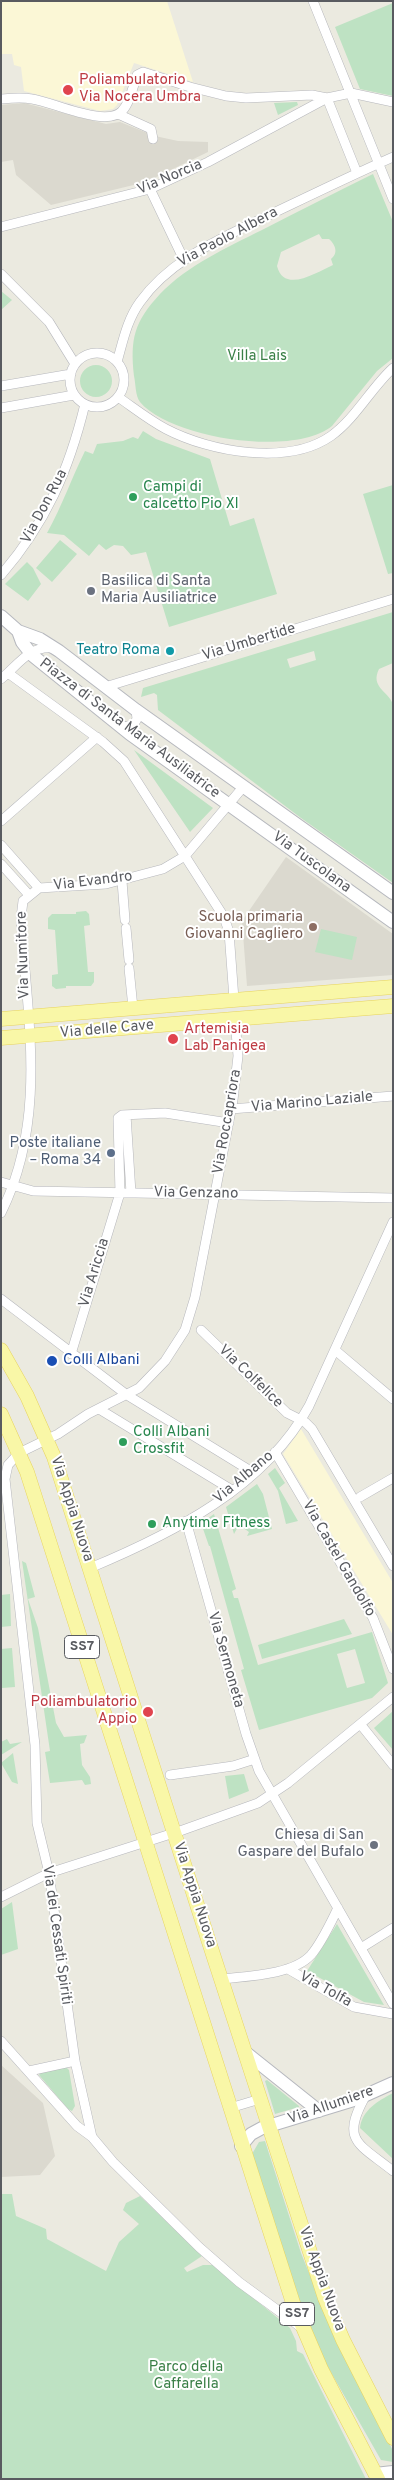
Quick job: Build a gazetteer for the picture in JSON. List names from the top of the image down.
{
  "streets": {
    "main road": [
      "Piazza di Santa Maria Ausiliatrice",
      "Via Tuscolana",
      "Via delle Cave",
      "Via Appia Nuova",
      "SS7",
      "Via Allumiere"
    ],
    "street": [
      "Via Norcia",
      "Via Paolo Albera",
      "Via Don Rua",
      "Via Umbertide",
      "Via Evandro",
      "Via Numitore",
      "Via Marino Laziale",
      "Via Roccapriora",
      "Via Genzano",
      "Via Ariccia",
      "Via Colfelice",
      "Via Albano",
      "Via Castel Gandolfo",
      "Via Sermoneta",
      "Via dei Cessati Spiriti",
      "Via Tolfa"
    ]
  },
  "crossings": [
    ["Via Paolo Albera", "Via Don Rua"],
    ["Via Umbertide", "Piazza di Santa Maria Ausiliatrice"],
    ["Piazza di Santa Maria Ausiliatrice", "Via Tuscolana"],
    ["Piazza di Santa Maria Ausiliatrice", "Via Evandro"],
    ["Via Evandro", "Via Numitore"],
    ["Via Numitore", "Via delle Cave"],
    ["Via Numitore", "Via Genzano"],
    ["Via delle Cave", "Via Roccapriora"],
    ["Via Marino Laziale", "Via Roccapriora"],
    ["Via Roccapriora", "Via Genzano"],
    ["Via Roccapriora", "Via Appia Nuova"],
    ["Via Roccapriora", "Via dei Cessati Spiriti"],
    ["Via Genzano", "Via Ariccia"],
    ["Via Colfelice", "Via Albano"],
    ["Via Albano", "Via Appia Nuova"],
    ["Via Albano", "Via Castel Gandolfo"],
    ["Via Albano", "Via Sermoneta"],
    ["Via Appia Nuova", "Via dei Cessati Spiriti"],
    ["Via Appia Nuova", "Via Allumiere"]
  ],
  "parks": ["Villa Lais", "Parco della Caffarella"],
  "places": [
    "Poliambulatorio Via Nocera Umbra",
    "Campi di calcetto Pio XI",
    "Basilica di Santa Maria Ausiliatrice",
    "Teatro Roma",
    "Scuola primaria Giovanni Cagliero",
    "Artemisia Lab Panigea",
    "Poste italiane – Roma 34",
    "Colli Albani",
    "Colli Albani Crossfit",
    "Anytime Fitness",
    "Poliambulatorio Appio",
    "Chiesa di San Gaspare del Bufalo"
  ]
}
